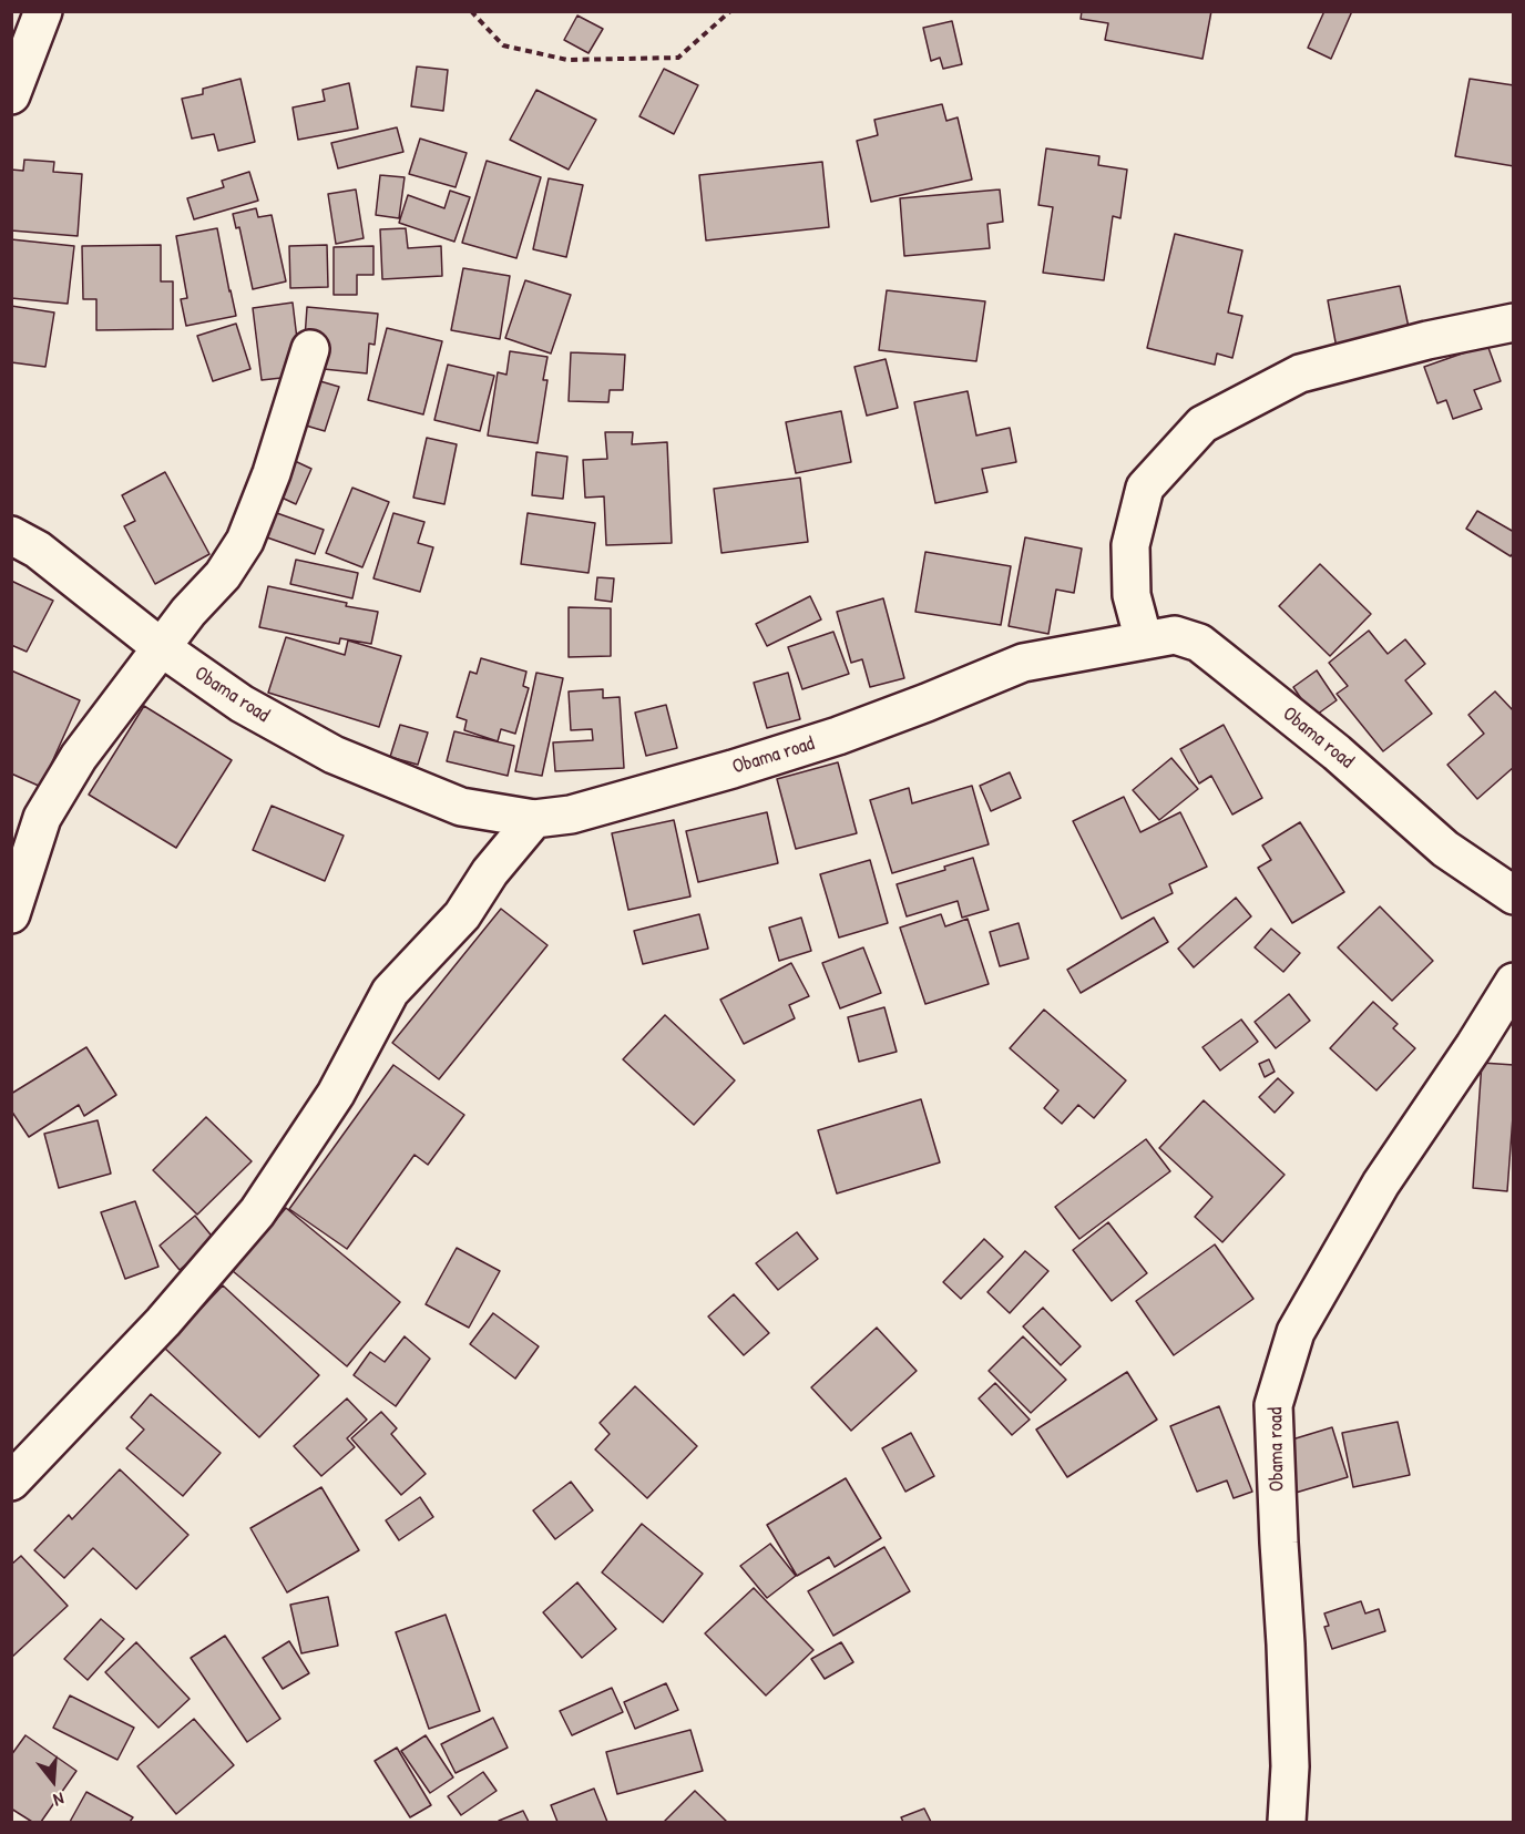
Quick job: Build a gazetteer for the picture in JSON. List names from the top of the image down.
{
  "streets": {
    "street": ["Obama road"]
  },
  "north": "bottom"
}
